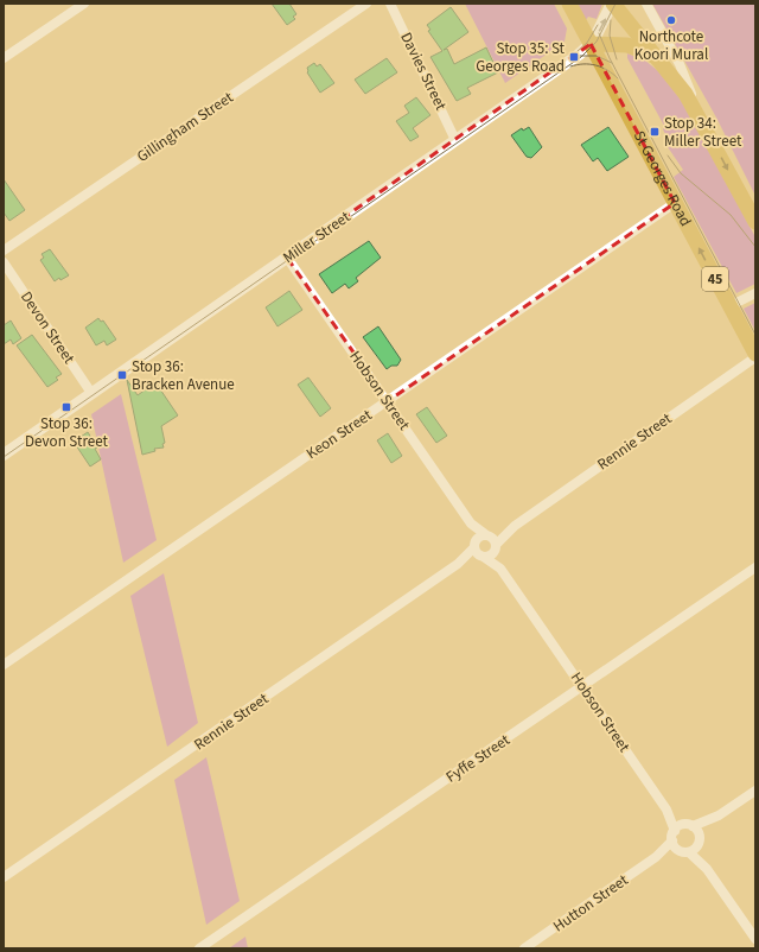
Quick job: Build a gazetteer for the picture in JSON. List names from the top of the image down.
{
  "streets": {
    "highway": ["St Georges Road", "45"],
    "street": [
      "Davies Street",
      "Gillingham Street",
      "Miller Street",
      "Devon Street",
      "Hobson Street",
      "Keon Street",
      "Rennie Street",
      "Fyffe Street",
      "Hutton Street"
    ]
  },
  "crossings": [
    ["Davies Street", "Miller Street"],
    ["St Georges Road", "Miller Street"],
    ["St Georges Road", "Keon Street"],
    ["St Georges Road", "Rennie Street"],
    ["Miller Street", "Devon Street"],
    ["Miller Street", "Hobson Street"],
    ["Hobson Street", "Keon Street"],
    ["Hobson Street", "Rennie Street"],
    ["Hobson Street", "Fyffe Street"],
    ["Hobson Street", "Hutton Street"]
  ],
  "places": {
    "other": ["Northcote Koori Mural"],
    "transit": [
      "Stop 35: St Georges Road",
      "Stop 34: Miller Street",
      "Stop 36: Bracken Avenue",
      "Stop 36: Devon Street"
    ]
  }
}
